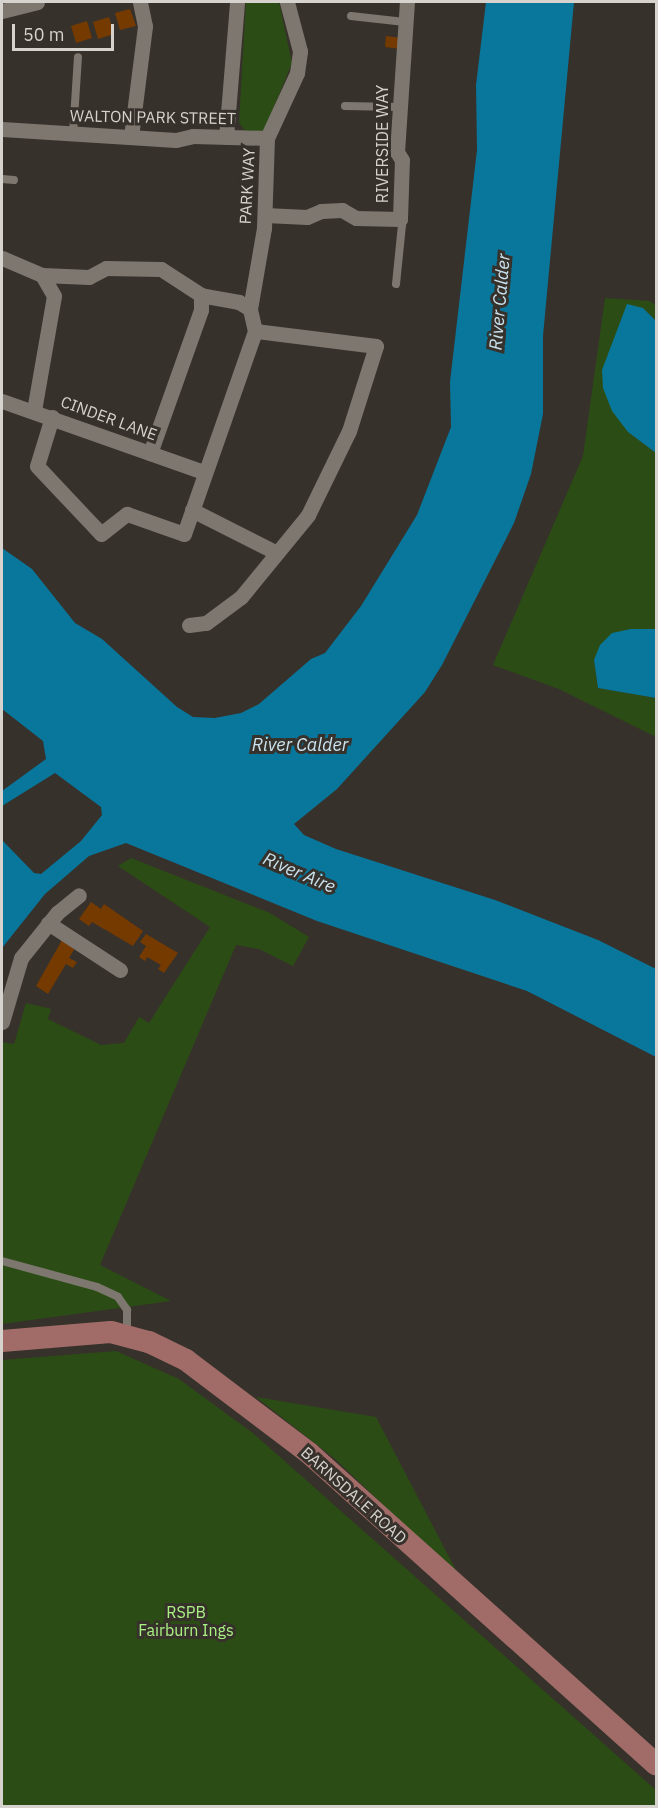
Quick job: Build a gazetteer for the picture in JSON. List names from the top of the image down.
{
  "streets": {
    "main road": ["BARNSDALE ROAD"],
    "street": [
      "WALTON PARK STREET",
      "RIVERSIDE WAY",
      "PARK WAY",
      "CINDER LANE"
    ]
  },
  "crossings": [
    ["WALTON PARK STREET", "PARK WAY"],
    ["RIVERSIDE WAY", "PARK WAY"]
  ],
  "water": ["River Calder", "River Aire"],
  "parks": ["RSPB Fairburn Ings"],
  "scale_bar": "50 m"
}
